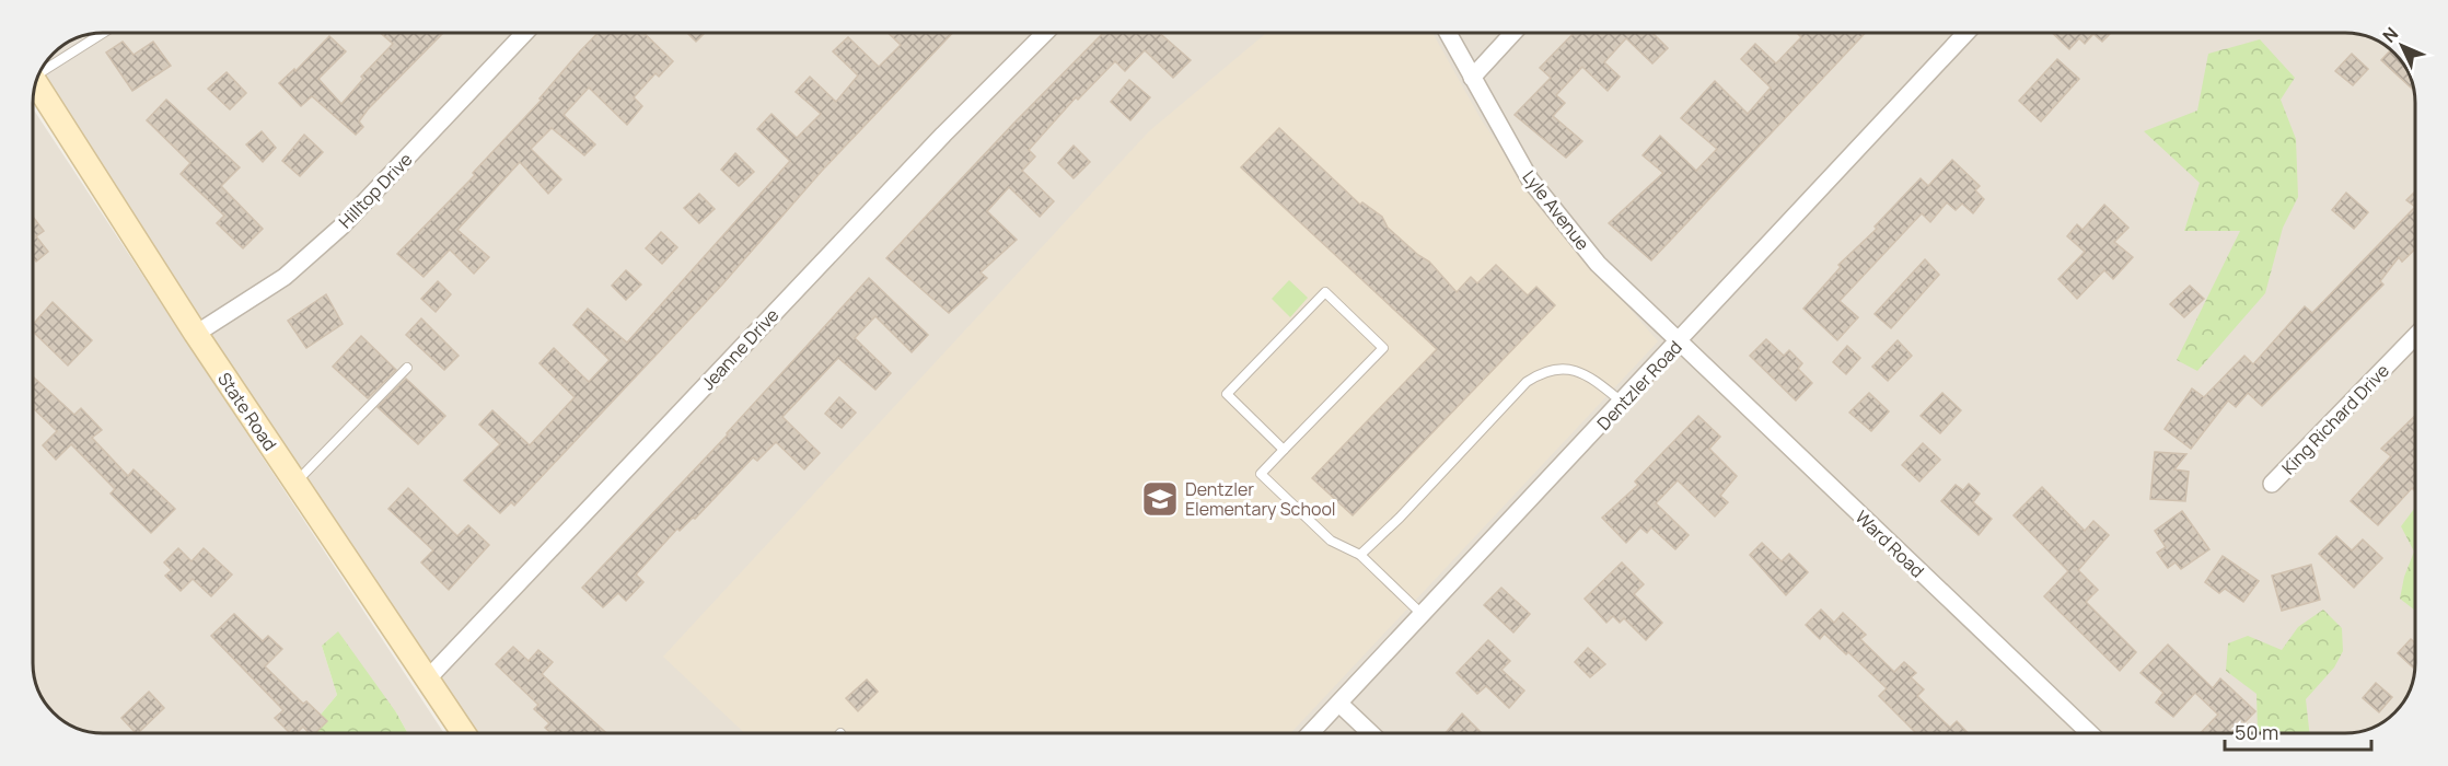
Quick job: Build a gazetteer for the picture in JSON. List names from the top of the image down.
{
  "streets": {
    "main road": ["State Road"],
    "street": [
      "Hilltop Drive",
      "Lyle Avenue",
      "Jeanne Drive",
      "Dentzler Road",
      "King Richard Drive",
      "Ward Road"
    ]
  },
  "crossings": [
    ["Hilltop Drive", "State Road"],
    ["Lyle Avenue", "Dentzler Road"],
    ["Lyle Avenue", "Ward Road"],
    ["Jeanne Drive", "State Road"],
    ["Dentzler Road", "Ward Road"]
  ],
  "places": {
    "school or university": ["Dentzler Elementary School"]
  },
  "scale_bar": "50 m",
  "north": "top left"
}
